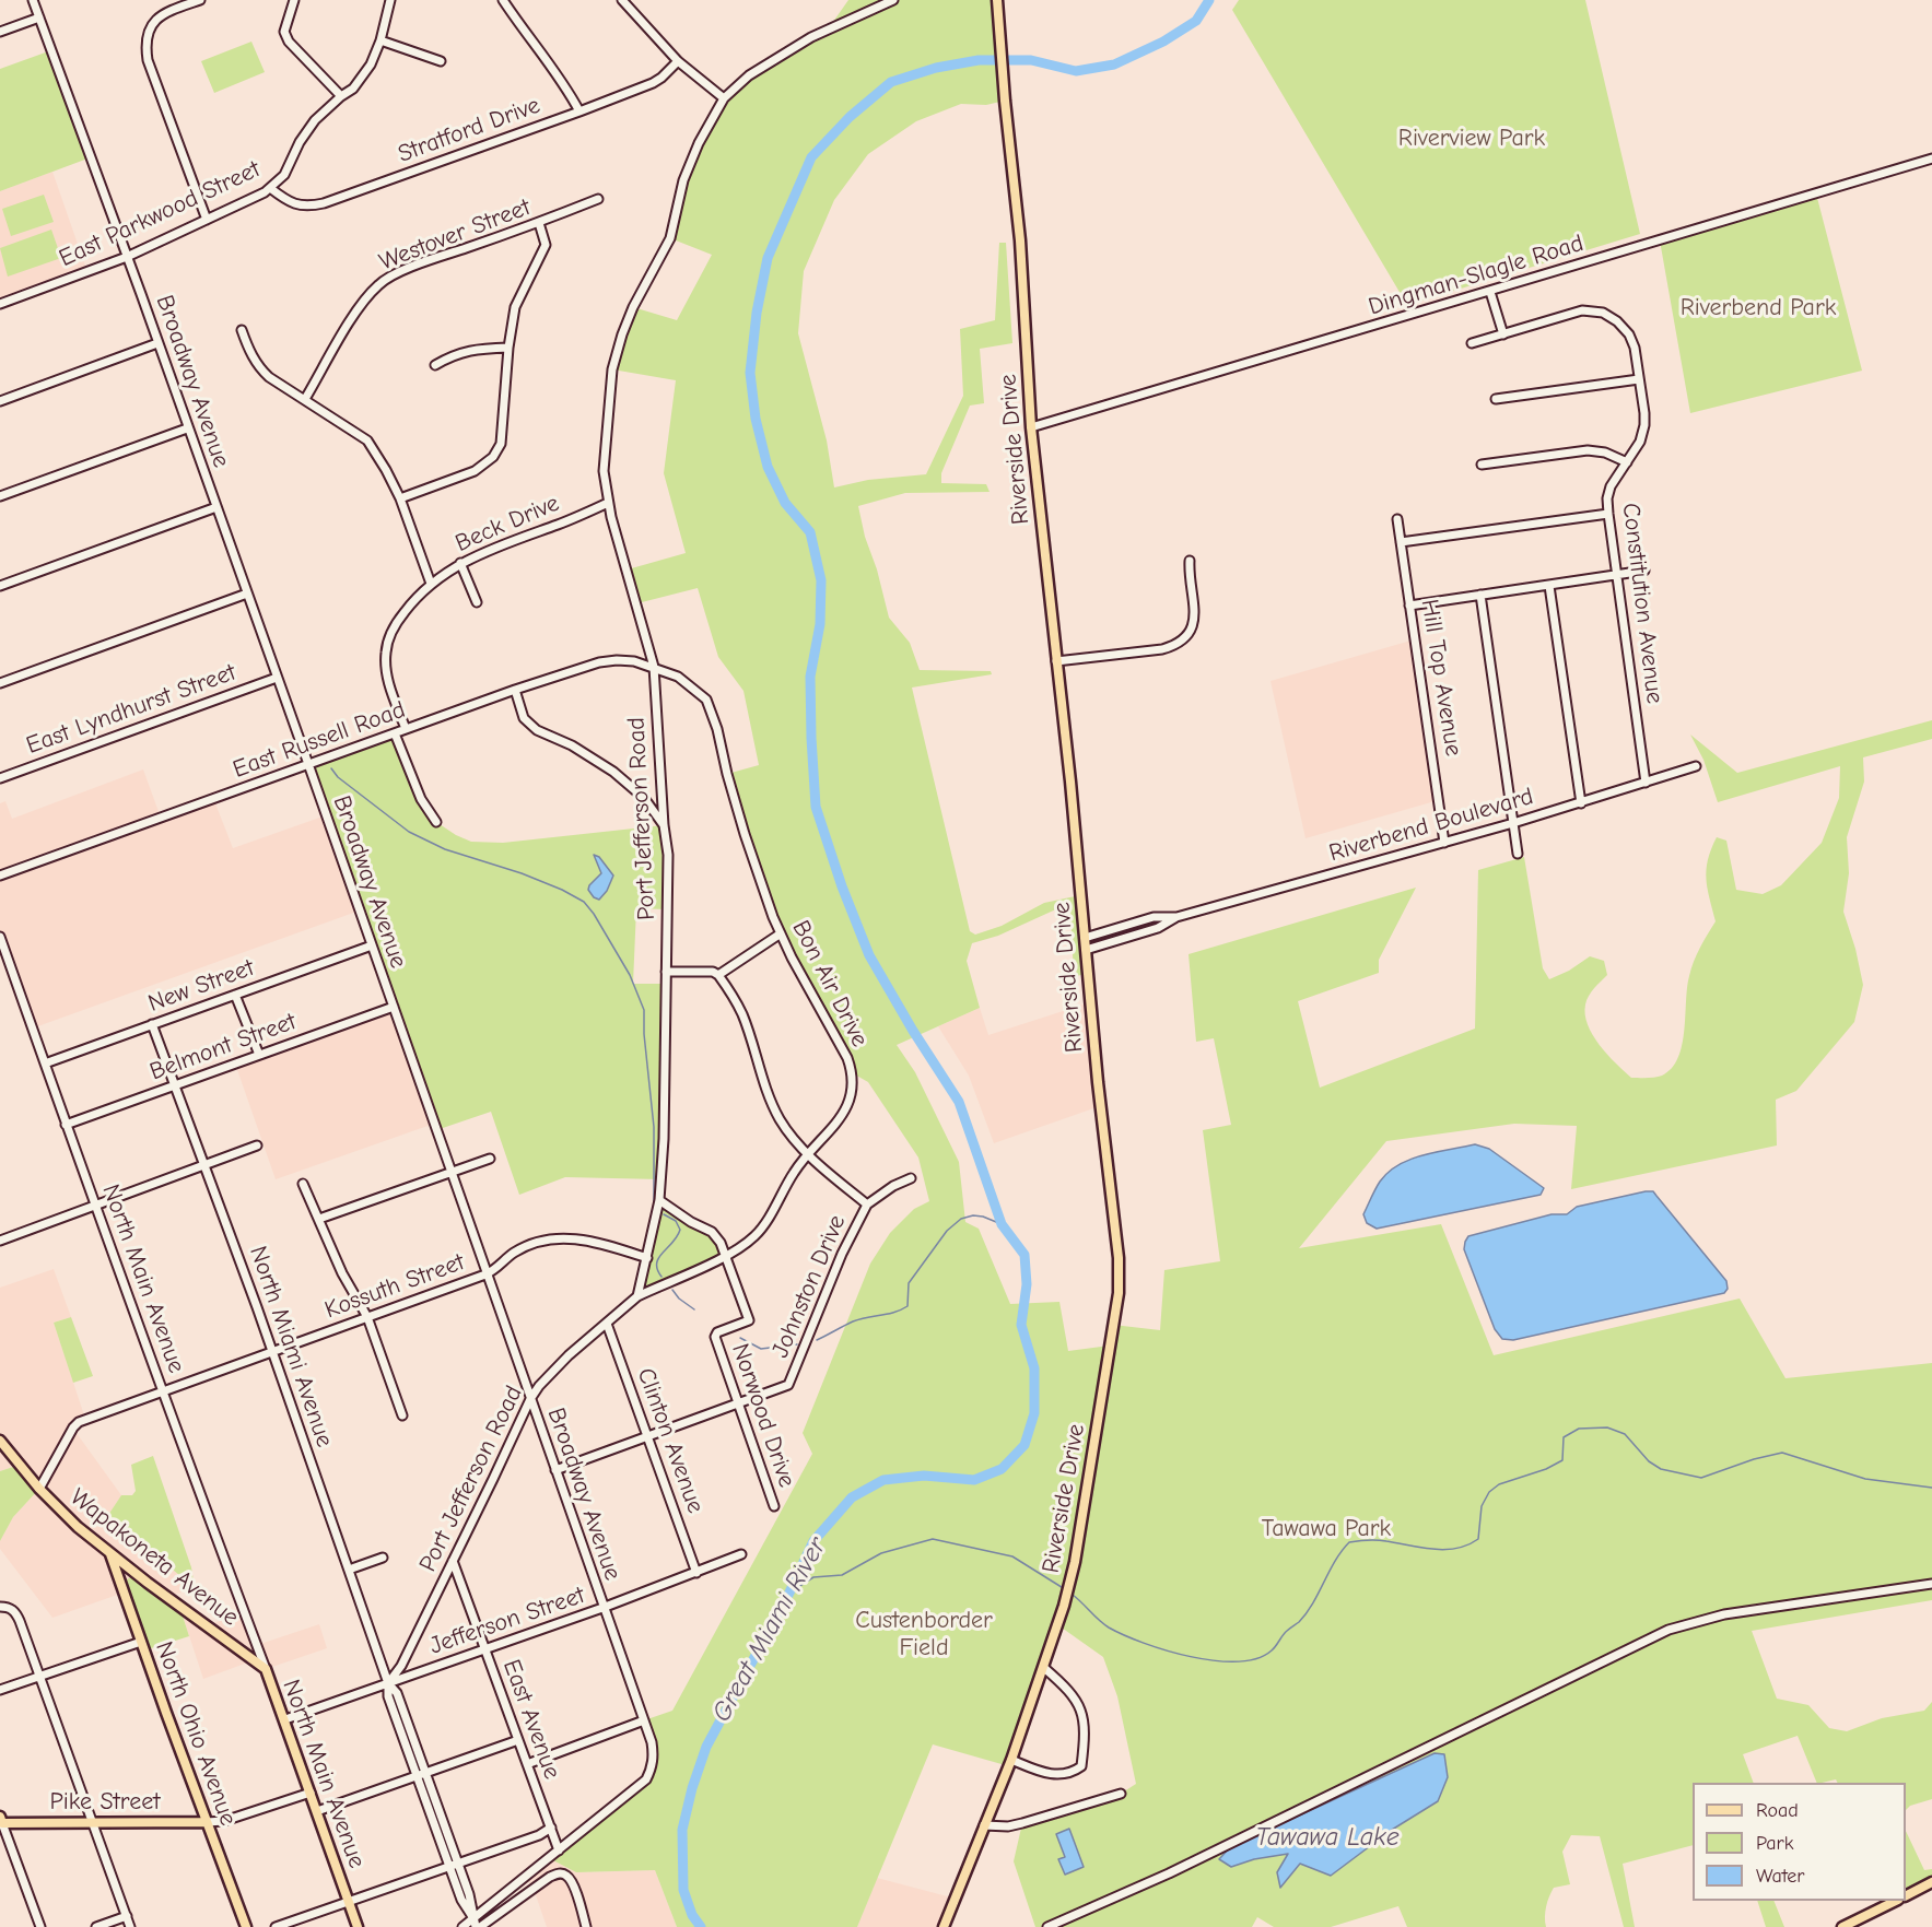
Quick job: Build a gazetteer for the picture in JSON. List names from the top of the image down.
{
  "streets": {
    "main road": [
      "Riverside Drive",
      "North Main Avenue",
      "Wapakoneta Avenue",
      "North Ohio Avenue",
      "Pike Street"
    ],
    "street": [
      "Stratford Drive",
      "East Parkwood Street",
      "Westover Street",
      "Dingman-Slagle Road",
      "Broadway Avenue",
      "Beck Drive",
      "Constitution Avenue",
      "Hill Top Avenue",
      "East Lyndhurst Street",
      "East Russell Road",
      "Port Jefferson Road",
      "Riverbend Boulevard",
      "Bon Air Drive",
      "New Street",
      "Belmont Street",
      "Kossuth Street",
      "Johnston Drive",
      "North Miami Avenue",
      "Norwood Drive",
      "Clinton Avenue",
      "Jefferson Street",
      "East Avenue"
    ]
  },
  "crossings": [
    ["Stratford Drive", "East Parkwood Street"],
    ["East Parkwood Street", "Broadway Avenue"],
    ["Dingman-Slagle Road", "Riverside Drive"],
    ["Broadway Avenue", "East Lyndhurst Street"],
    ["Broadway Avenue", "East Russell Road"],
    ["Broadway Avenue", "Port Jefferson Road"],
    ["Broadway Avenue", "New Street"],
    ["Broadway Avenue", "Belmont Street"],
    ["Broadway Avenue", "Kossuth Street"],
    ["Broadway Avenue", "Johnston Drive"],
    ["Broadway Avenue", "Jefferson Street"],
    ["Broadway Avenue", "East Avenue"],
    ["Beck Drive", "East Russell Road"],
    ["Beck Drive", "Port Jefferson Road"],
    ["Constitution Avenue", "Riverbend Boulevard"],
    ["Hill Top Avenue", "Riverbend Boulevard"],
    ["East Russell Road", "Port Jefferson Road"],
    ["East Russell Road", "Bon Air Drive"],
    ["Port Jefferson Road", "Bon Air Drive"],
    ["Port Jefferson Road", "Kossuth Street"],
    ["Port Jefferson Road", "North Miami Avenue"],
    ["Port Jefferson Road", "Norwood Drive"],
    ["Port Jefferson Road", "Clinton Avenue"],
    ["Port Jefferson Road", "Jefferson Street"],
    ["Port Jefferson Road", "East Avenue"],
    ["Bon Air Drive", "Norwood Drive"],
    ["New Street", "North Main Avenue"],
    ["New Street", "North Miami Avenue"],
    ["Belmont Street", "North Main Avenue"],
    ["Belmont Street", "North Miami Avenue"],
    ["North Main Avenue", "Kossuth Street"],
    ["North Main Avenue", "Wapakoneta Avenue"],
    ["North Main Avenue", "Jefferson Street"],
    ["Kossuth Street", "North Miami Avenue"],
    ["Kossuth Street", "Wapakoneta Avenue"],
    ["Johnston Drive", "Norwood Drive"],
    ["Johnston Drive", "Clinton Avenue"],
    ["North Miami Avenue", "Jefferson Street"],
    ["Clinton Avenue", "Jefferson Street"],
    ["Wapakoneta Avenue", "North Ohio Avenue"],
    ["Jefferson Street", "East Avenue"],
    ["North Ohio Avenue", "Pike Street"]
  ],
  "water": ["Great Miami River", "Tawawa Lake"],
  "parks": [
    "Riverview Park",
    "Riverbend Park",
    "Tawawa Park",
    "Custenborder Field"
  ],
  "legend": ["Road", "Park", "Water"]
}
